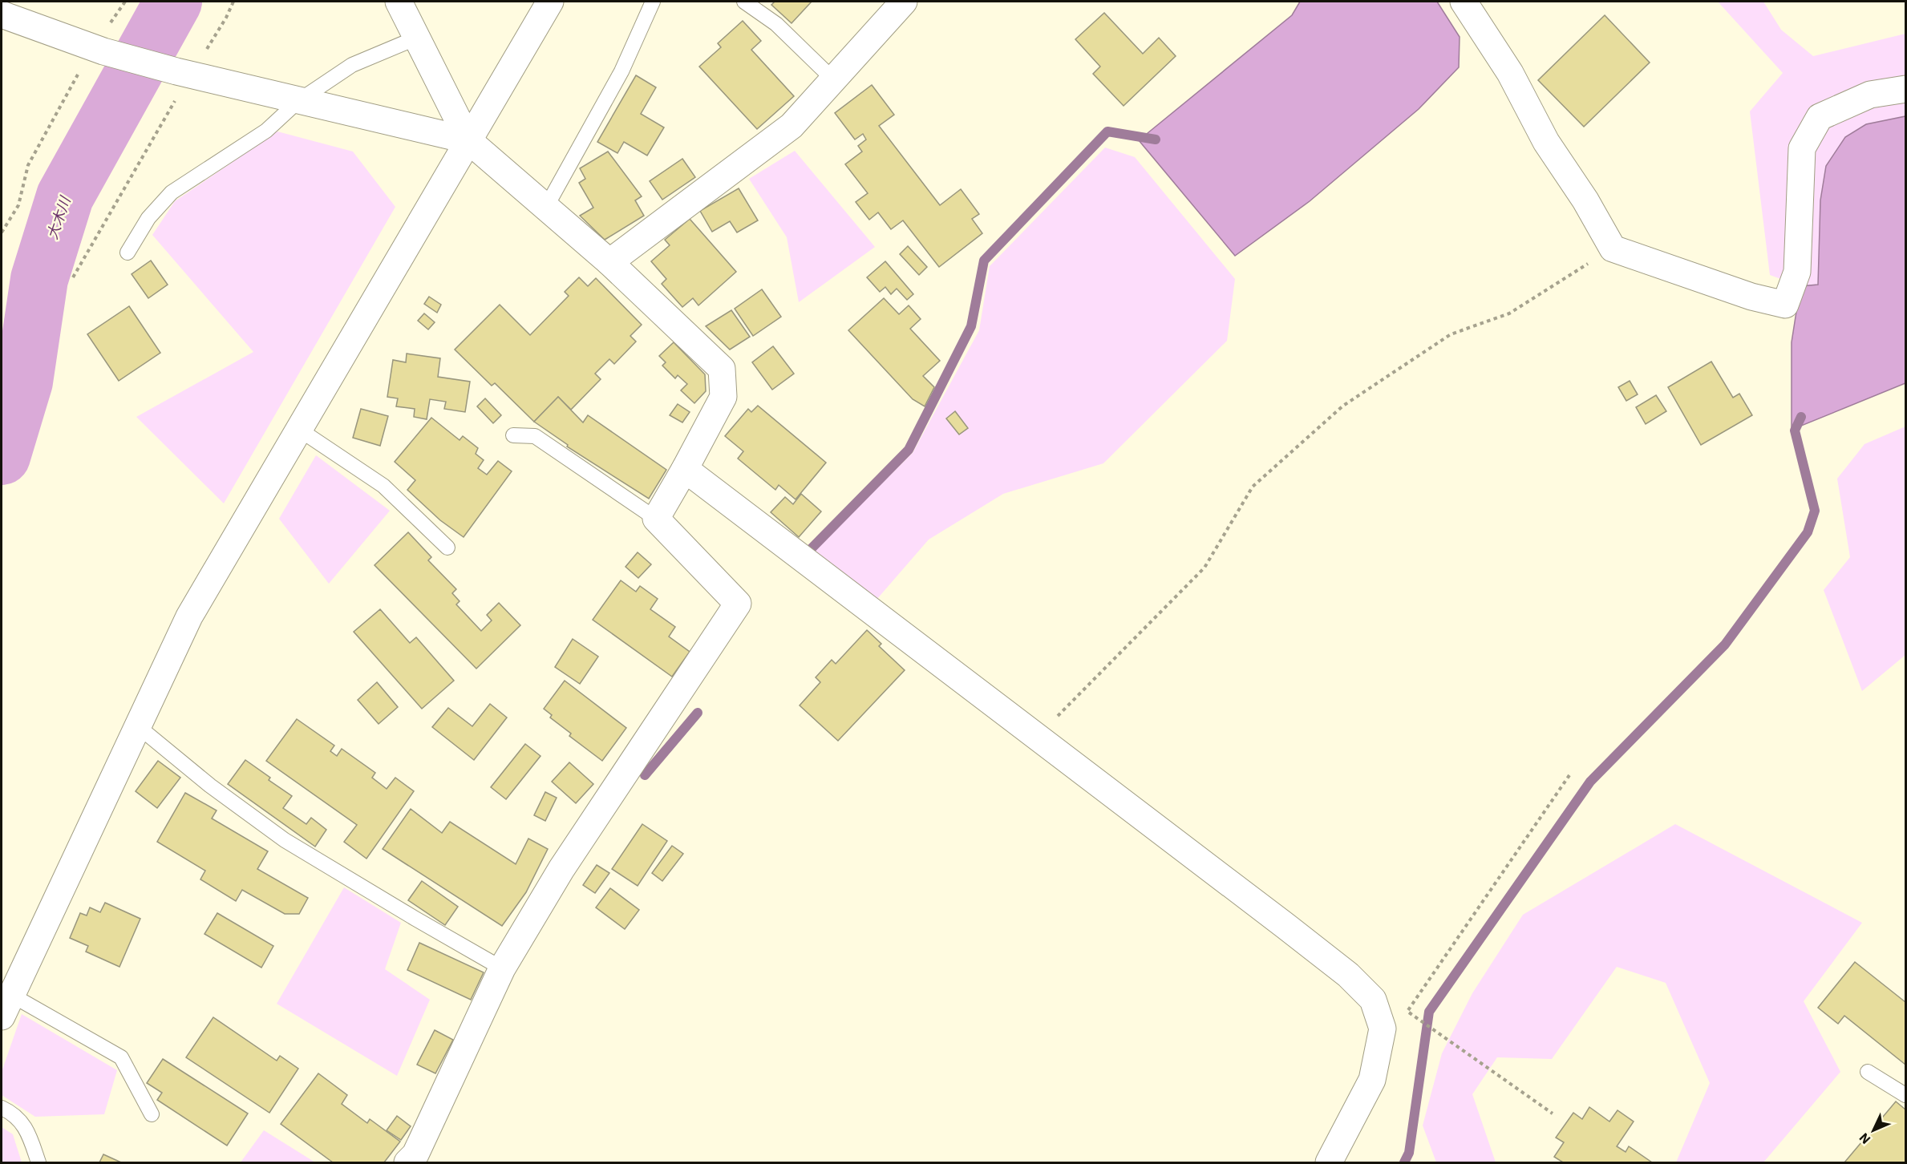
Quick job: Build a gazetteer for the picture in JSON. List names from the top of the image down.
{
  "water": ["大木川"],
  "north": "bottom left"
}
